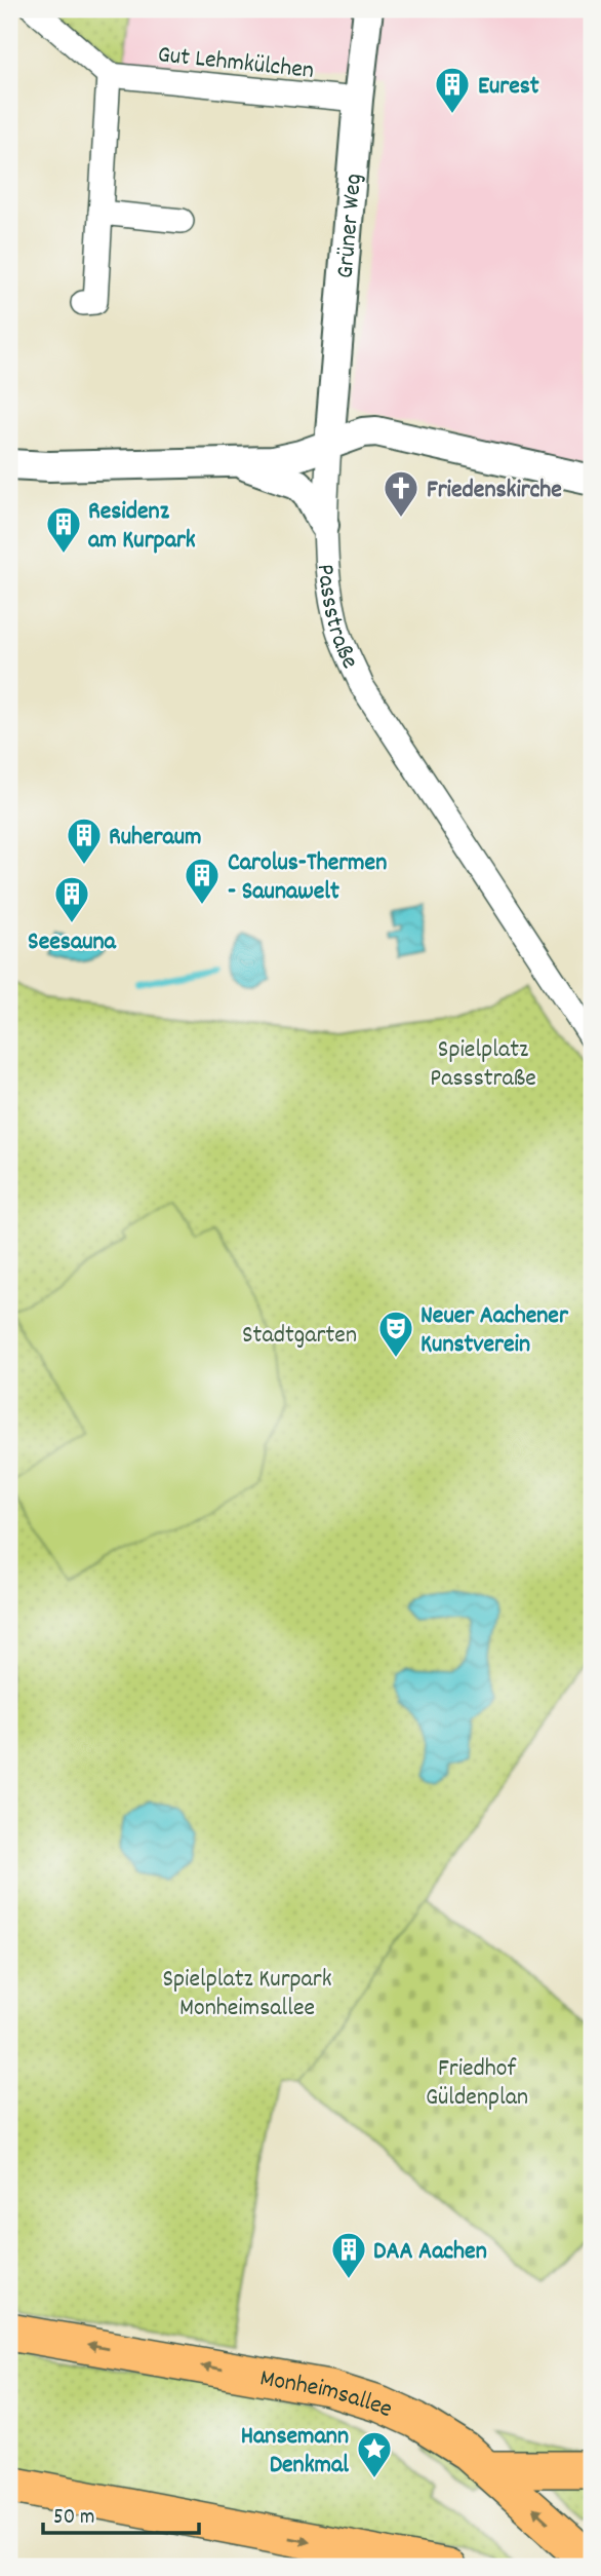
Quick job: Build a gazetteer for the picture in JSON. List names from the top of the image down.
{
  "streets": {
    "main road": ["Monheimsallee"],
    "street": ["Gut Lehmkülchen", "Grüner Weg", "Passstraße"]
  },
  "crossings": [
    ["Gut Lehmkülchen", "Grüner Weg"],
    ["Grüner Weg", "Passstraße"]
  ],
  "parks": [
    "Spielplatz Passstraße",
    "Stadtgarten",
    "Spielplatz Kurpark Monheimsallee",
    "Friedhof Güldenplan"
  ],
  "places": {
    "building": [
      "Eurest",
      "Residenz am Kurpark",
      "Ruheraum",
      "Carolus-Thermen - Saunawelt",
      "Seesauna",
      "DAA Aachen"
    ],
    "church": ["Friedenskirche"],
    "theatre": ["Neuer Aachener Kunstverein"],
    "place": ["Hansemann Denkmal"]
  },
  "scale_bar": "50 m"
}
